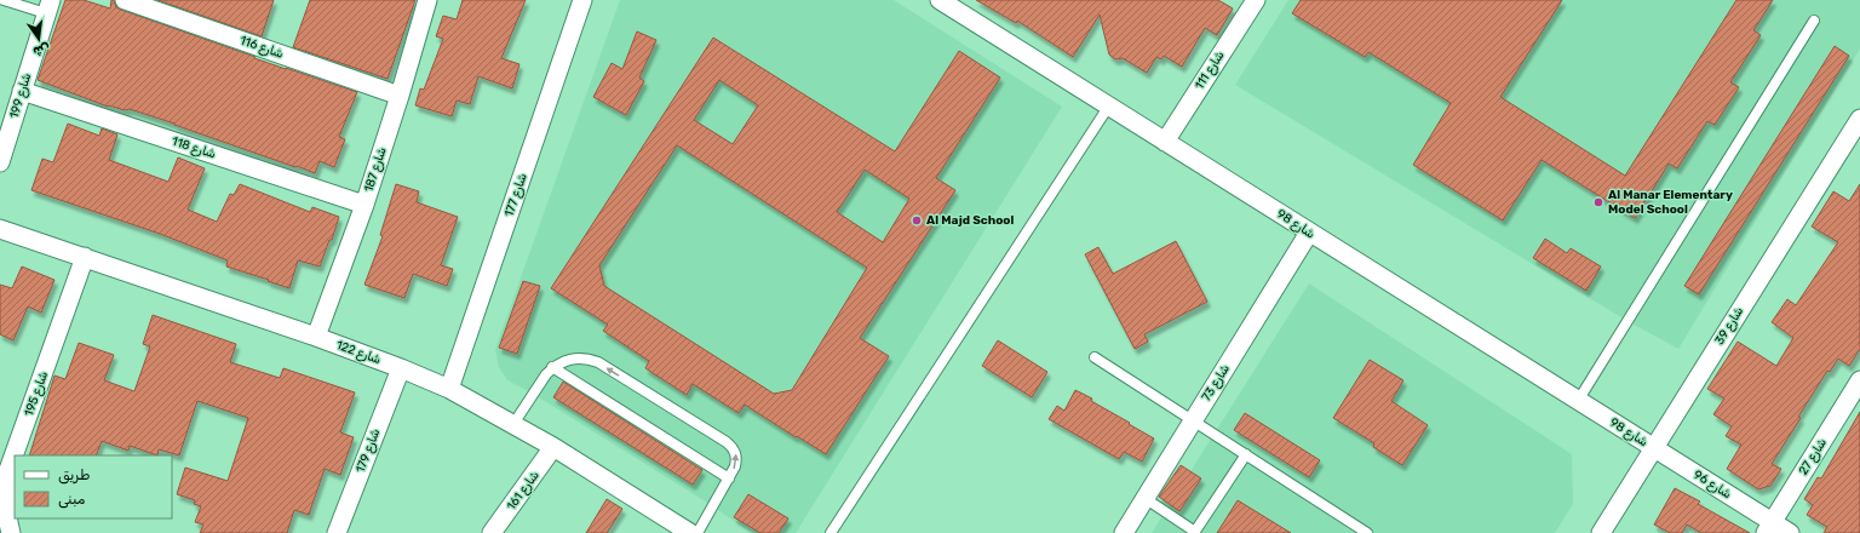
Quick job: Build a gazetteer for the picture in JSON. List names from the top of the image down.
{
  "streets": {
    "street": [
      "شارع 116",
      "شارع 111",
      "شارع 199",
      "شارع 118",
      "شارع 187",
      "شارع 177",
      "شارع 98",
      "شارع 39",
      "شارع 122",
      "شارع 73",
      "شارع 195",
      "شارع 179",
      "شارع 27",
      "شارع 96",
      "شارع 161"
    ]
  },
  "crossings": [
    ["شارع 116", "شارع 187"],
    ["شارع 111", "شارع 98"],
    ["شارع 199", "شارع 118"],
    ["شارع 118", "شارع 187"],
    ["شارع 187", "شارع 122"],
    ["شارع 177", "شارع 122"],
    ["شارع 98", "شارع 39"],
    ["شارع 98", "شارع 73"],
    ["شارع 98", "شارع 96"],
    ["شارع 39", "شارع 96"],
    ["شارع 122", "شارع 195"],
    ["شارع 122", "شارع 179"],
    ["شارع 122", "شارع 161"],
    ["شارع 27", "شارع 96"]
  ],
  "places": ["Al Manar Elementary Model School", "Al Majd School"],
  "legend": ["طريق", "مبنى"],
  "north": "bottom"
}
